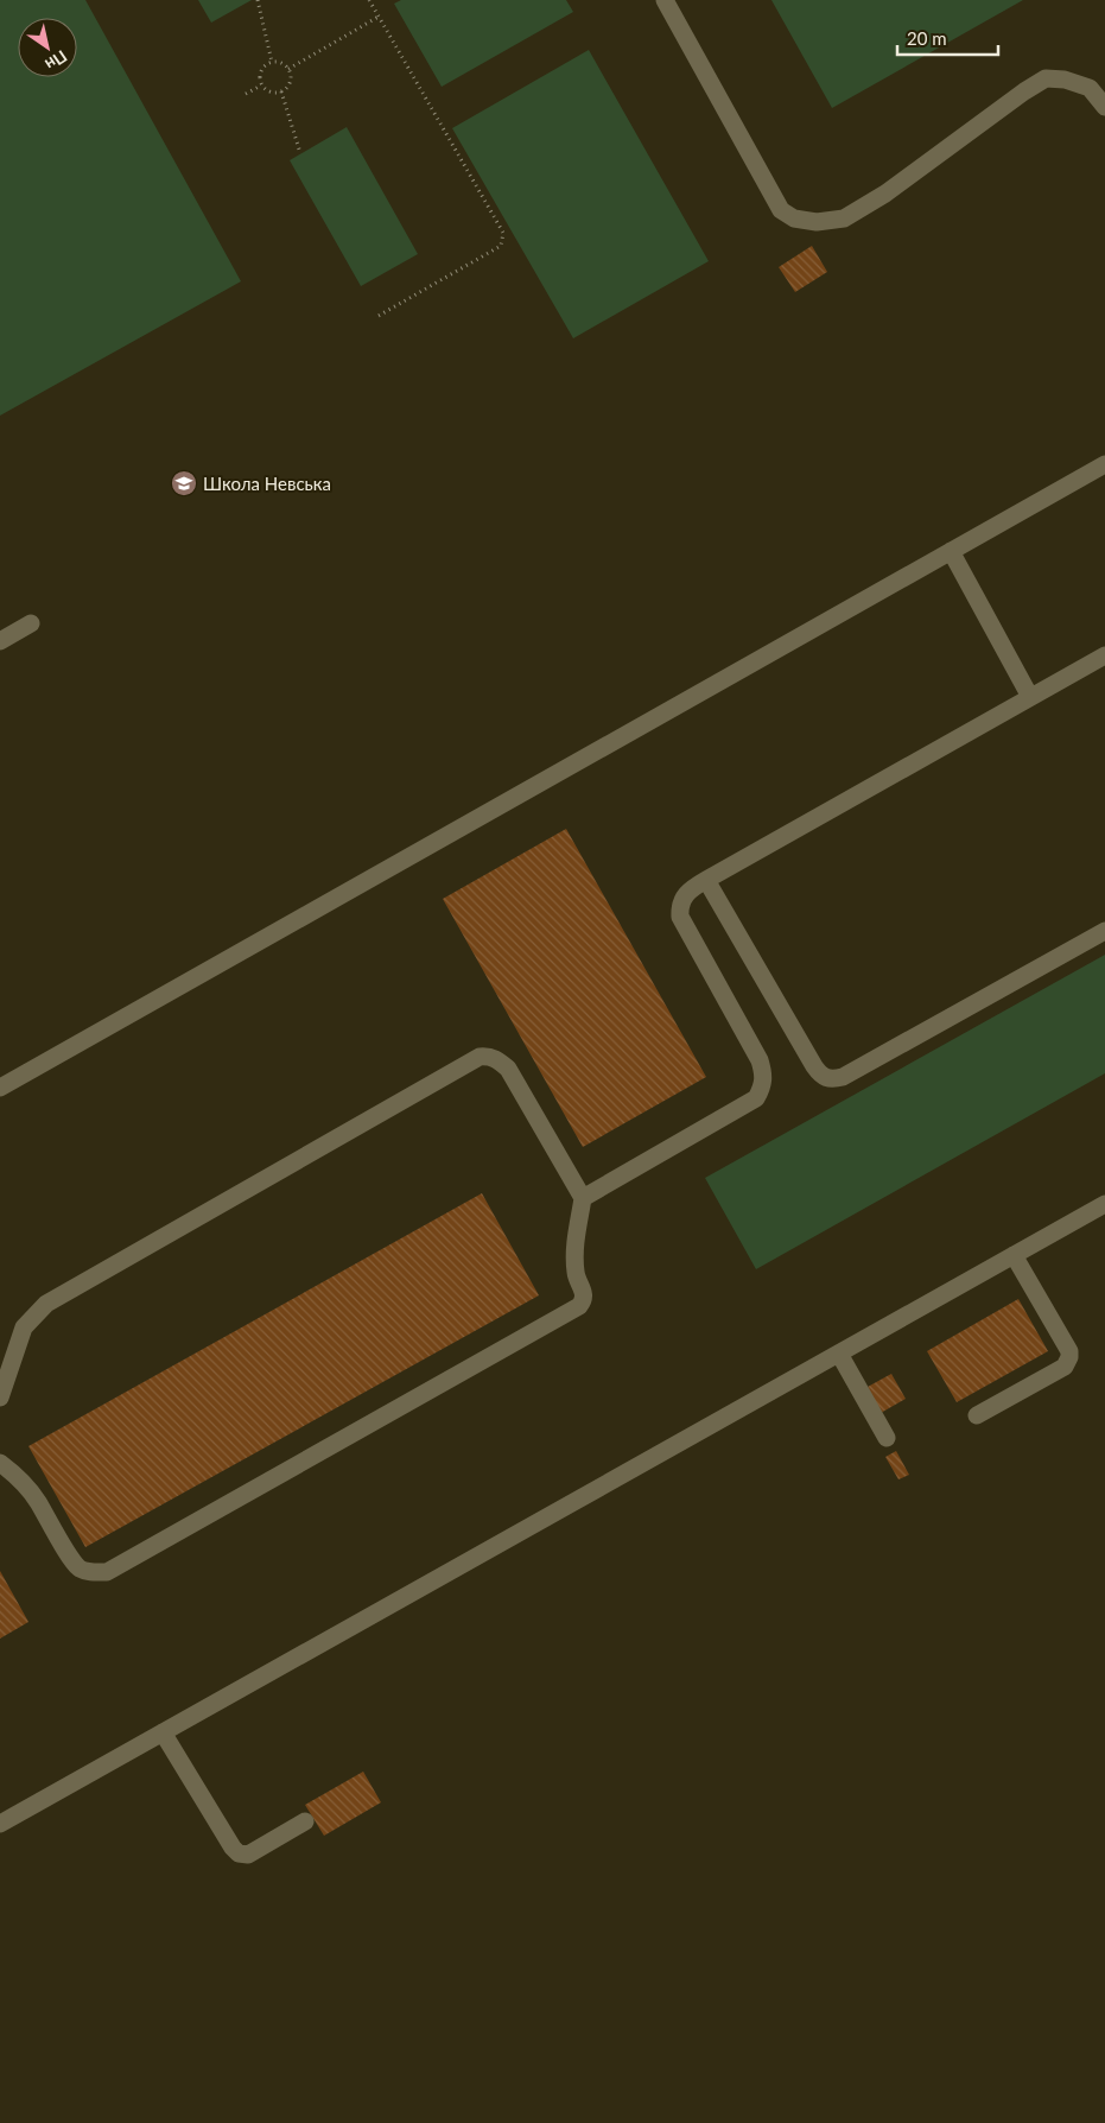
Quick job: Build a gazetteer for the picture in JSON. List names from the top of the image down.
{
  "places": {
    "school or university": ["Школа Невська"]
  },
  "scale_bar": "20 m",
  "north": "bottom right"
}
